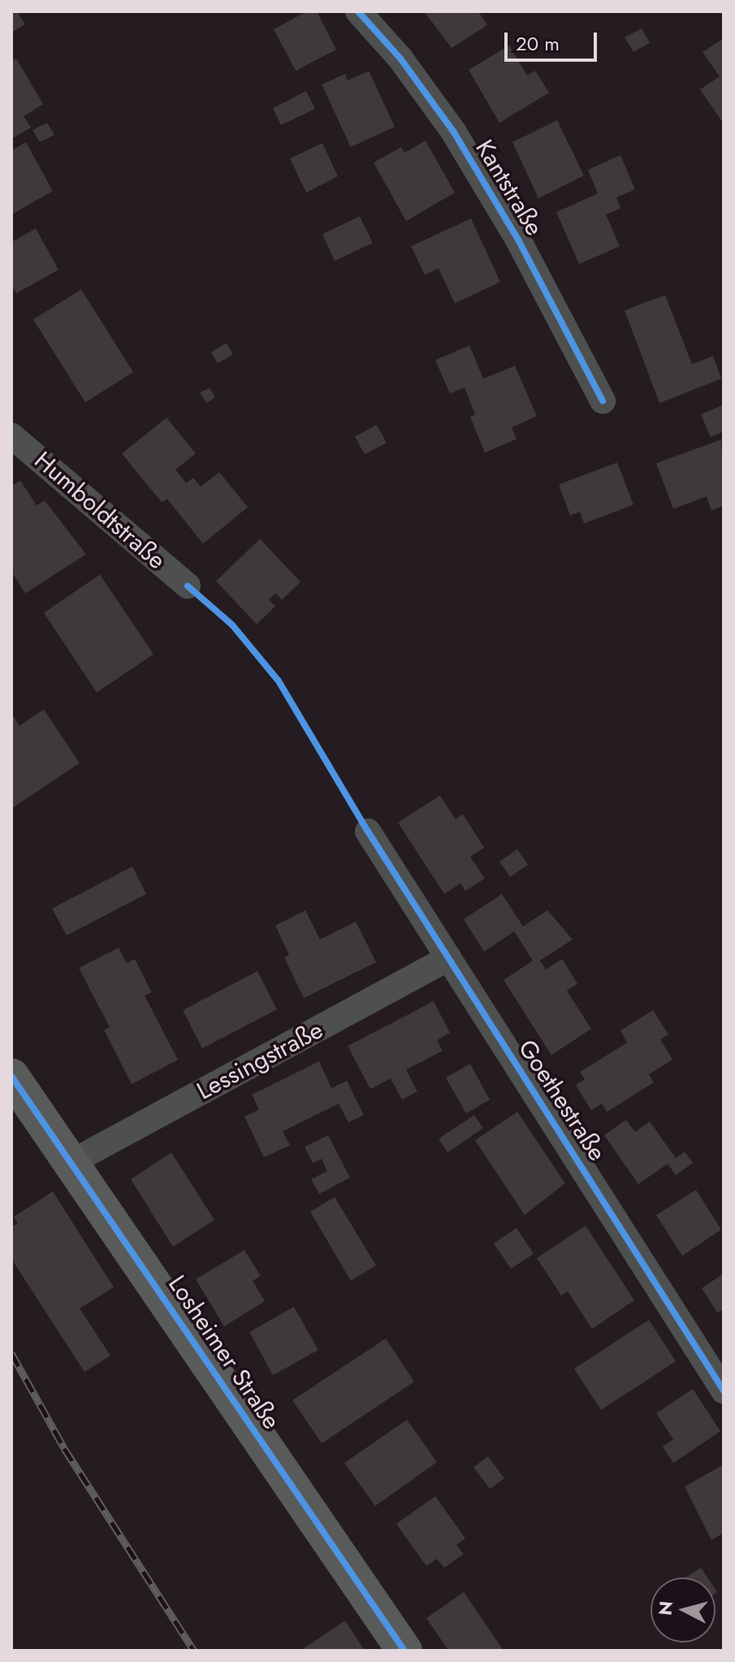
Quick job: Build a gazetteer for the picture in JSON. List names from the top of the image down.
{
  "streets": {
    "main road": ["Losheimer Straße"],
    "street": [
      "Kantstraße",
      "Humboldtstraße",
      "Lessingstraße",
      "Goethestraße"
    ]
  },
  "crossings": [
    ["Lessingstraße", "Goethestraße"],
    ["Lessingstraße", "Losheimer Straße"]
  ],
  "scale_bar": "20 m",
  "north": "left"
}
